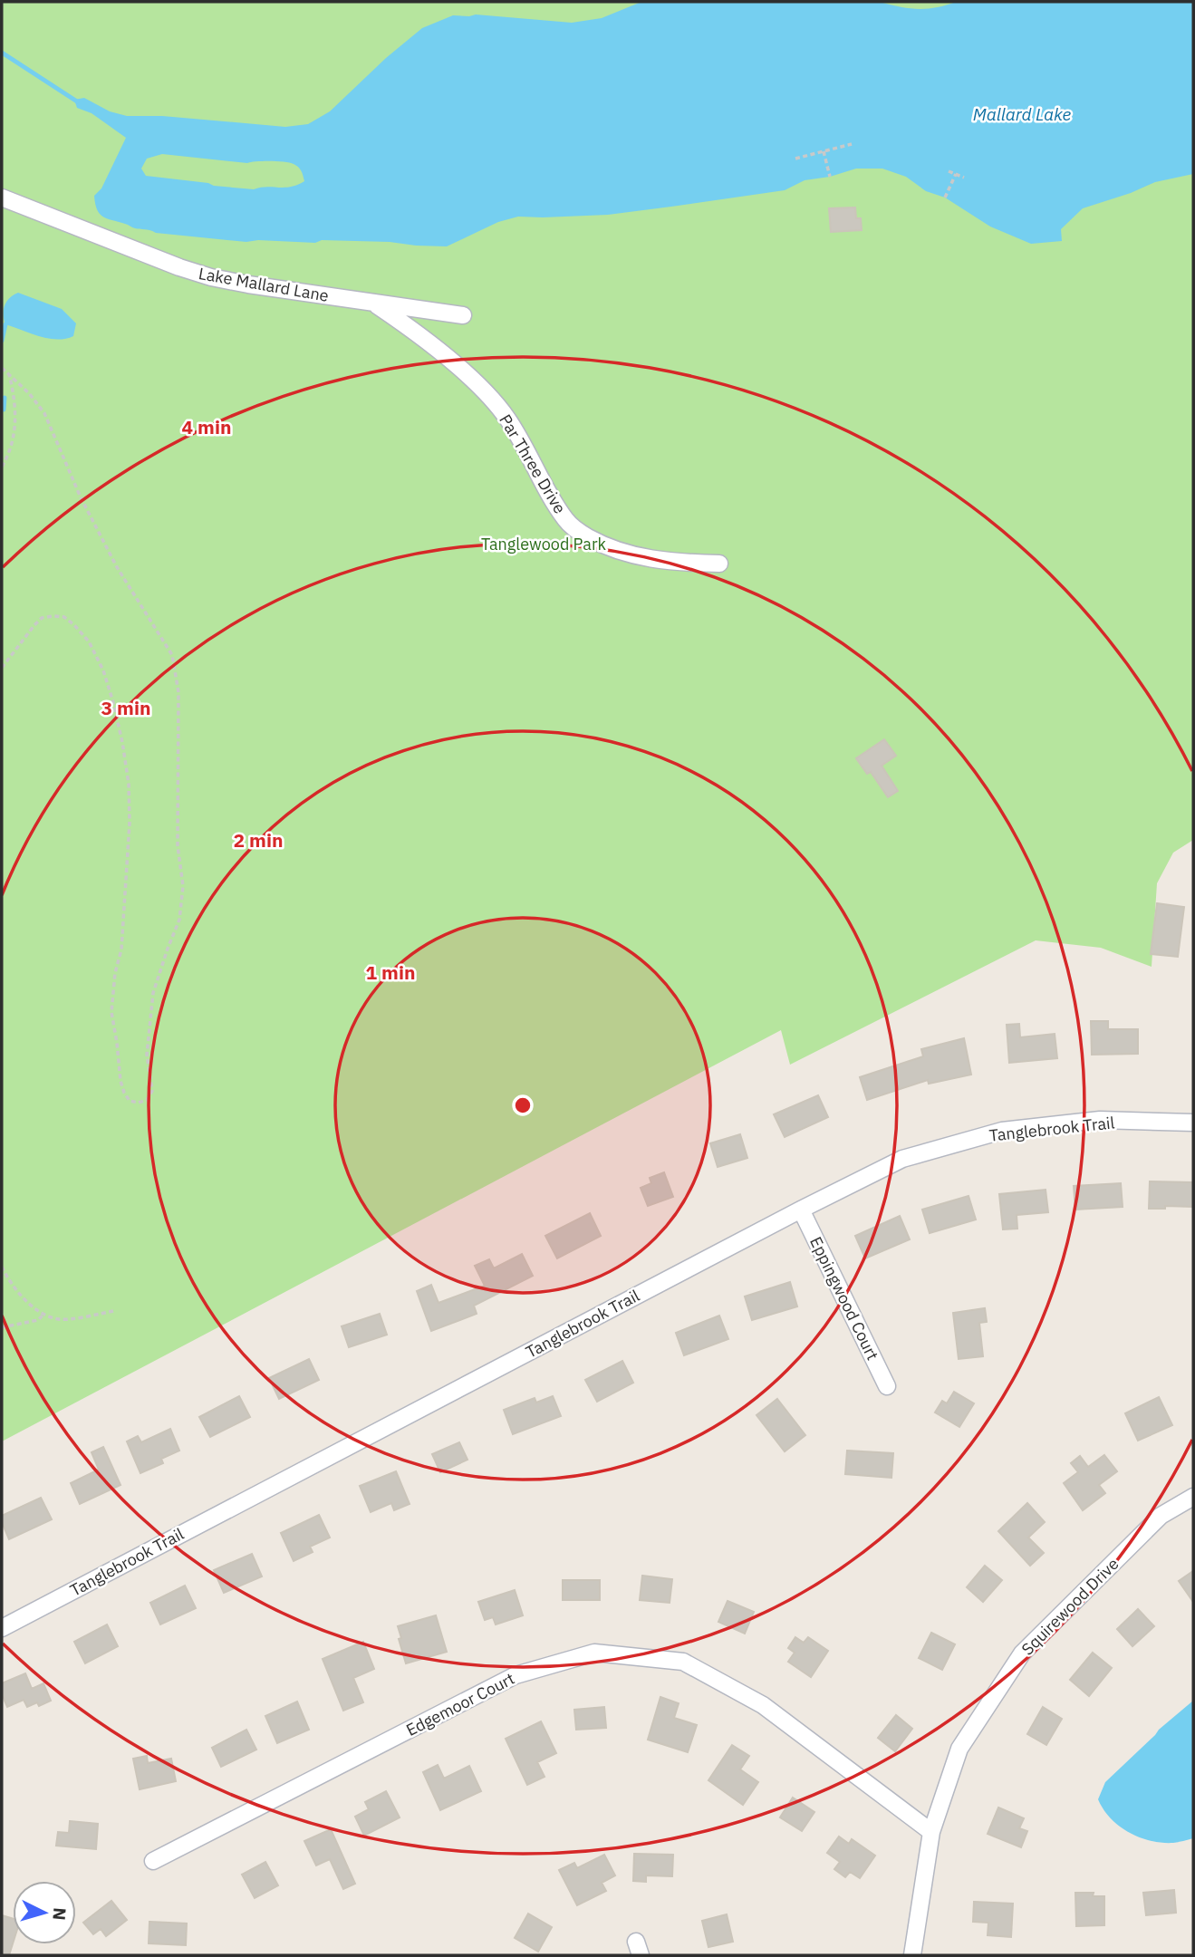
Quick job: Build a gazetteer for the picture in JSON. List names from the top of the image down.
{
  "streets": {
    "street": [
      "Lake Mallard Lane",
      "Par Three Drive",
      "Tanglebrook Trail",
      "Eppingwood Court",
      "Squirewood Drive",
      "Edgemoor Court"
    ]
  },
  "crossings": [
    ["Lake Mallard Lane", "Par Three Drive"],
    ["Tanglebrook Trail", "Eppingwood Court"],
    ["Squirewood Drive", "Edgemoor Court"]
  ],
  "water": ["Mallard Lake"],
  "parks": ["Tanglewood Park"],
  "north": "right",
  "rings": [
    "4 min",
    "3 min",
    "2 min",
    "1 min"
  ]
}
